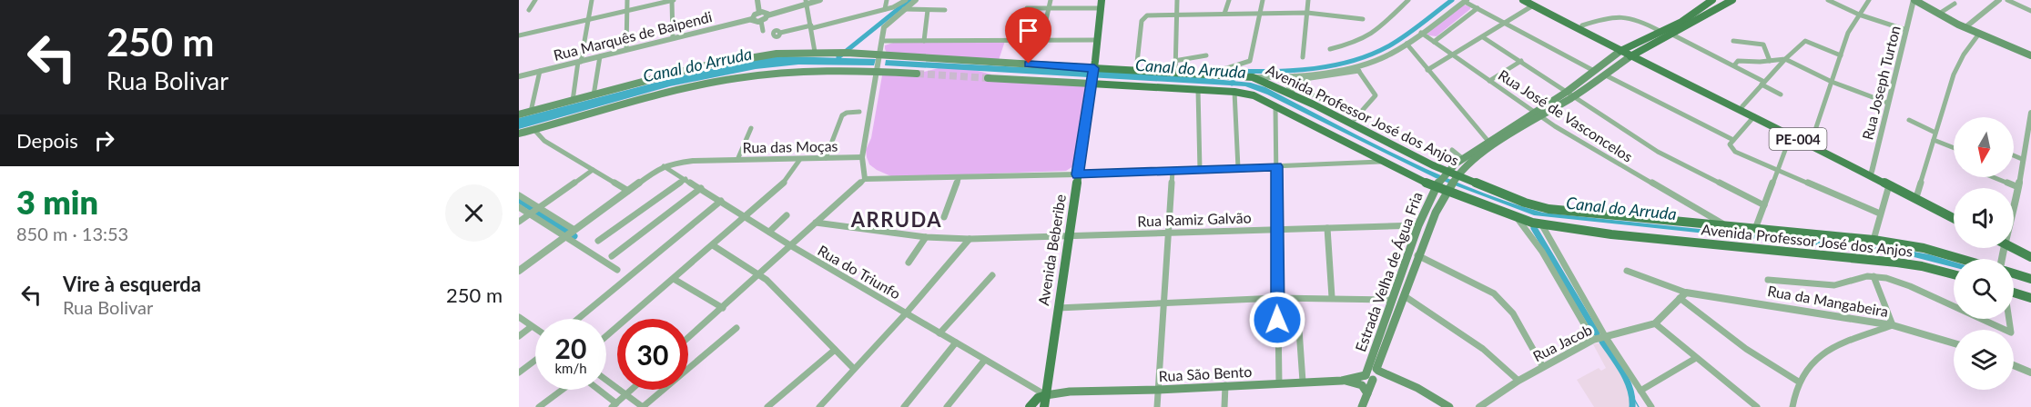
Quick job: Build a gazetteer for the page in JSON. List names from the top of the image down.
{
  "streets": {
    "main road": [
      "Avenida Professor José dos Anjos",
      "PE-004",
      "Avenida Beberibe",
      "Estrada Velha de Água Fria",
      "Rua São Bento"
    ],
    "street": [
      "Rua Marquês de Baipendi",
      "Rua Joseph Turton",
      "Rua José de Vasconcelos",
      "Rua das Moças",
      "Rua Ramiz Galvão",
      "Rua do Triunfo",
      "Rua da Mangabeira",
      "Rua Jacob"
    ]
  },
  "crossings": [
    ["Rua Joseph Turton", "PE-004"],
    ["Avenida Professor José dos Anjos", "Rua José de Vasconcelos"],
    ["Avenida Professor José dos Anjos", "Avenida Beberibe"],
    ["Avenida Professor José dos Anjos", "Estrada Velha de Água Fria"],
    ["Rua José de Vasconcelos", "Estrada Velha de Água Fria"],
    ["PE-004", "Estrada Velha de Água Fria"],
    ["Rua das Moças", "Rua do Triunfo"],
    ["Rua Ramiz Galvão", "Avenida Beberibe"],
    ["Rua Ramiz Galvão", "Estrada Velha de Água Fria"],
    ["Avenida Beberibe", "Rua do Triunfo"],
    ["Avenida Beberibe", "Rua São Bento"],
    ["Rua do Triunfo", "Rua São Bento"],
    ["Estrada Velha de Água Fria", "Rua São Bento"]
  ],
  "districts": ["ARRUDA"],
  "water": ["Canal do Arruda"],
  "north": "bottom",
  "page": {
    "turn": ["250 m", "Rua Bolivar"],
    "then": "Depois",
    "heading": ["3 min", "850 m · 13:53"],
    "list": [
      {
        "name": "Vire à esquerda",
        "note": "Rua Bolivar",
        "value": "250 m"
      }
    ],
    "speed": "20 km/h",
    "limit": "30"
  }
}
